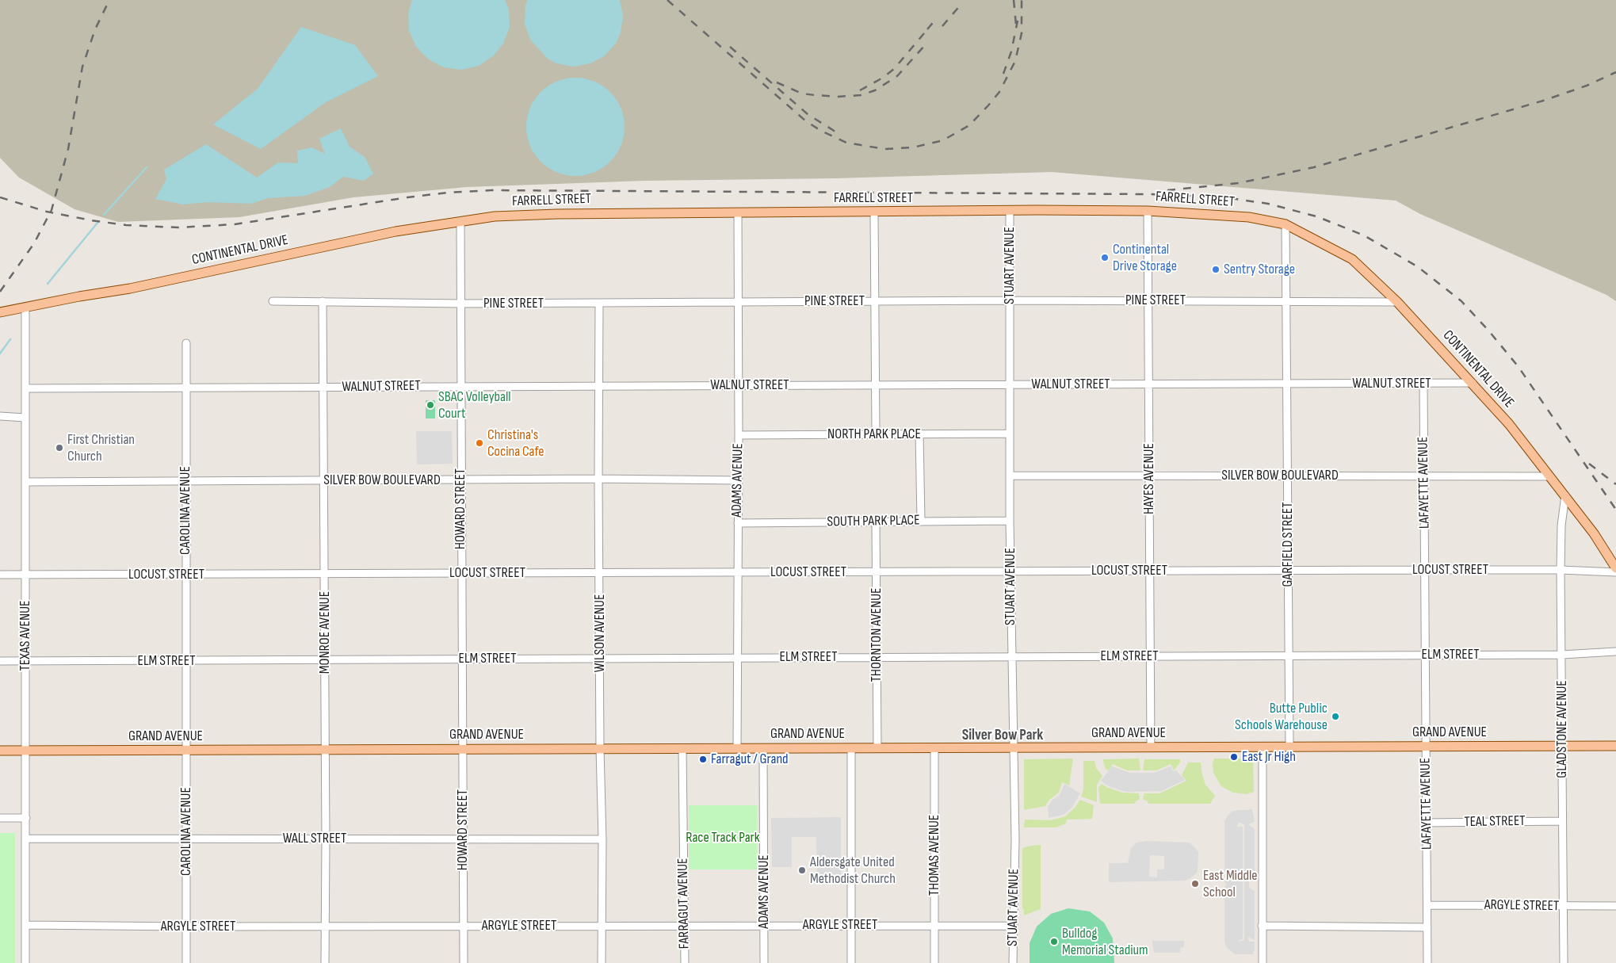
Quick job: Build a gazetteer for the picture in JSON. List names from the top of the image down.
{
  "streets": {
    "main road": ["FARRELL STREET", "CONTINENTAL DRIVE", "GRAND AVENUE"],
    "street": [
      "STUART AVENUE",
      "PINE STREET",
      "WALNUT STREET",
      "NORTH PARK PLACE",
      "SILVER BOW BOULEVARD",
      "HAYES AVENUE",
      "ADAMS AVENUE",
      "LAFAYETTE AVENUE",
      "HOWARD STREET",
      "CAROLINA AVENUE",
      "SOUTH PARK PLACE",
      "GARFIELD STREET",
      "LOCUST STREET",
      "MONROE AVENUE",
      "WILSON AVENUE",
      "THORNTON AVENUE",
      "TEXAS AVENUE",
      "ELM STREET",
      "GLADSTONE AVENUE",
      "TEAL STREET",
      "WALL STREET",
      "THOMAS AVENUE",
      "FARRAGUT AVENUE",
      "ARGYLE STREET"
    ]
  },
  "crossings": [
    ["FARRELL STREET", "CONTINENTAL DRIVE"],
    ["FARRELL STREET", "STUART AVENUE"],
    ["FARRELL STREET", "HAYES AVENUE"],
    ["FARRELL STREET", "ADAMS AVENUE"],
    ["FARRELL STREET", "HOWARD STREET"],
    ["FARRELL STREET", "GARFIELD STREET"],
    ["CONTINENTAL DRIVE", "PINE STREET"],
    ["CONTINENTAL DRIVE", "WALNUT STREET"],
    ["CONTINENTAL DRIVE", "SILVER BOW BOULEVARD"],
    ["CONTINENTAL DRIVE", "HOWARD STREET"],
    ["CONTINENTAL DRIVE", "GARFIELD STREET"],
    ["CONTINENTAL DRIVE", "TEXAS AVENUE"],
    ["CONTINENTAL DRIVE", "GLADSTONE AVENUE"],
    ["STUART AVENUE", "PINE STREET"],
    ["STUART AVENUE", "WALNUT STREET"],
    ["STUART AVENUE", "NORTH PARK PLACE"],
    ["STUART AVENUE", "SILVER BOW BOULEVARD"],
    ["STUART AVENUE", "SOUTH PARK PLACE"],
    ["STUART AVENUE", "LOCUST STREET"],
    ["STUART AVENUE", "ELM STREET"],
    ["STUART AVENUE", "GRAND AVENUE"],
    ["STUART AVENUE", "ARGYLE STREET"],
    ["PINE STREET", "HAYES AVENUE"],
    ["PINE STREET", "ADAMS AVENUE"],
    ["PINE STREET", "HOWARD STREET"],
    ["PINE STREET", "GARFIELD STREET"],
    ["PINE STREET", "MONROE AVENUE"],
    ["PINE STREET", "WILSON AVENUE"],
    ["WALNUT STREET", "HAYES AVENUE"],
    ["WALNUT STREET", "ADAMS AVENUE"],
    ["WALNUT STREET", "LAFAYETTE AVENUE"],
    ["WALNUT STREET", "HOWARD STREET"],
    ["WALNUT STREET", "CAROLINA AVENUE"],
    ["WALNUT STREET", "GARFIELD STREET"],
    ["WALNUT STREET", "MONROE AVENUE"],
    ["WALNUT STREET", "WILSON AVENUE"],
    ["WALNUT STREET", "TEXAS AVENUE"],
    ["NORTH PARK PLACE", "ADAMS AVENUE"],
    ["SILVER BOW BOULEVARD", "HAYES AVENUE"],
    ["SILVER BOW BOULEVARD", "ADAMS AVENUE"],
    ["SILVER BOW BOULEVARD", "LAFAYETTE AVENUE"],
    ["SILVER BOW BOULEVARD", "HOWARD STREET"],
    ["SILVER BOW BOULEVARD", "CAROLINA AVENUE"],
    ["SILVER BOW BOULEVARD", "GARFIELD STREET"],
    ["SILVER BOW BOULEVARD", "MONROE AVENUE"],
    ["SILVER BOW BOULEVARD", "WILSON AVENUE"],
    ["SILVER BOW BOULEVARD", "TEXAS AVENUE"],
    ["HAYES AVENUE", "LOCUST STREET"],
    ["HAYES AVENUE", "ELM STREET"],
    ["HAYES AVENUE", "GRAND AVENUE"],
    ["ADAMS AVENUE", "SOUTH PARK PLACE"],
    ["ADAMS AVENUE", "LOCUST STREET"],
    ["ADAMS AVENUE", "ELM STREET"],
    ["ADAMS AVENUE", "GRAND AVENUE"],
    ["ADAMS AVENUE", "ARGYLE STREET"],
    ["LAFAYETTE AVENUE", "LOCUST STREET"],
    ["LAFAYETTE AVENUE", "ELM STREET"],
    ["LAFAYETTE AVENUE", "GRAND AVENUE"],
    ["LAFAYETTE AVENUE", "TEAL STREET"],
    ["LAFAYETTE AVENUE", "ARGYLE STREET"],
    ["HOWARD STREET", "LOCUST STREET"],
    ["HOWARD STREET", "ELM STREET"],
    ["HOWARD STREET", "GRAND AVENUE"],
    ["HOWARD STREET", "WALL STREET"],
    ["HOWARD STREET", "ARGYLE STREET"],
    ["CAROLINA AVENUE", "LOCUST STREET"],
    ["CAROLINA AVENUE", "ELM STREET"],
    ["CAROLINA AVENUE", "GRAND AVENUE"],
    ["CAROLINA AVENUE", "WALL STREET"],
    ["CAROLINA AVENUE", "ARGYLE STREET"],
    ["SOUTH PARK PLACE", "THORNTON AVENUE"],
    ["GARFIELD STREET", "LOCUST STREET"],
    ["GARFIELD STREET", "ELM STREET"],
    ["GARFIELD STREET", "GRAND AVENUE"],
    ["LOCUST STREET", "MONROE AVENUE"],
    ["LOCUST STREET", "WILSON AVENUE"],
    ["LOCUST STREET", "THORNTON AVENUE"],
    ["LOCUST STREET", "TEXAS AVENUE"],
    ["LOCUST STREET", "GLADSTONE AVENUE"],
    ["MONROE AVENUE", "ELM STREET"],
    ["MONROE AVENUE", "GRAND AVENUE"],
    ["MONROE AVENUE", "WALL STREET"],
    ["MONROE AVENUE", "ARGYLE STREET"],
    ["WILSON AVENUE", "ELM STREET"],
    ["WILSON AVENUE", "GRAND AVENUE"],
    ["WILSON AVENUE", "WALL STREET"],
    ["WILSON AVENUE", "ARGYLE STREET"],
    ["THORNTON AVENUE", "ELM STREET"],
    ["THORNTON AVENUE", "GRAND AVENUE"],
    ["TEXAS AVENUE", "ELM STREET"],
    ["TEXAS AVENUE", "GRAND AVENUE"],
    ["TEXAS AVENUE", "WALL STREET"],
    ["TEXAS AVENUE", "ARGYLE STREET"],
    ["ELM STREET", "GLADSTONE AVENUE"],
    ["GLADSTONE AVENUE", "GRAND AVENUE"],
    ["GLADSTONE AVENUE", "TEAL STREET"],
    ["GLADSTONE AVENUE", "ARGYLE STREET"],
    ["GRAND AVENUE", "THOMAS AVENUE"],
    ["GRAND AVENUE", "FARRAGUT AVENUE"],
    ["THOMAS AVENUE", "ARGYLE STREET"],
    ["FARRAGUT AVENUE", "ARGYLE STREET"]
  ],
  "districts": ["Silver Bow Park"],
  "parks": ["Race Track Park"],
  "places": [
    "Continental Drive Storage",
    "Sentry Storage",
    "SBAC Volleyball Court",
    "Christina's Cocina Cafe",
    "First Christian Church",
    "Butte Public Schools Warehouse",
    "East Jr High",
    "Farragut / Grand",
    "Aldersgate United Methodist Church",
    "East Middle School",
    "Bulldog Memorial Stadium"
  ]
}
